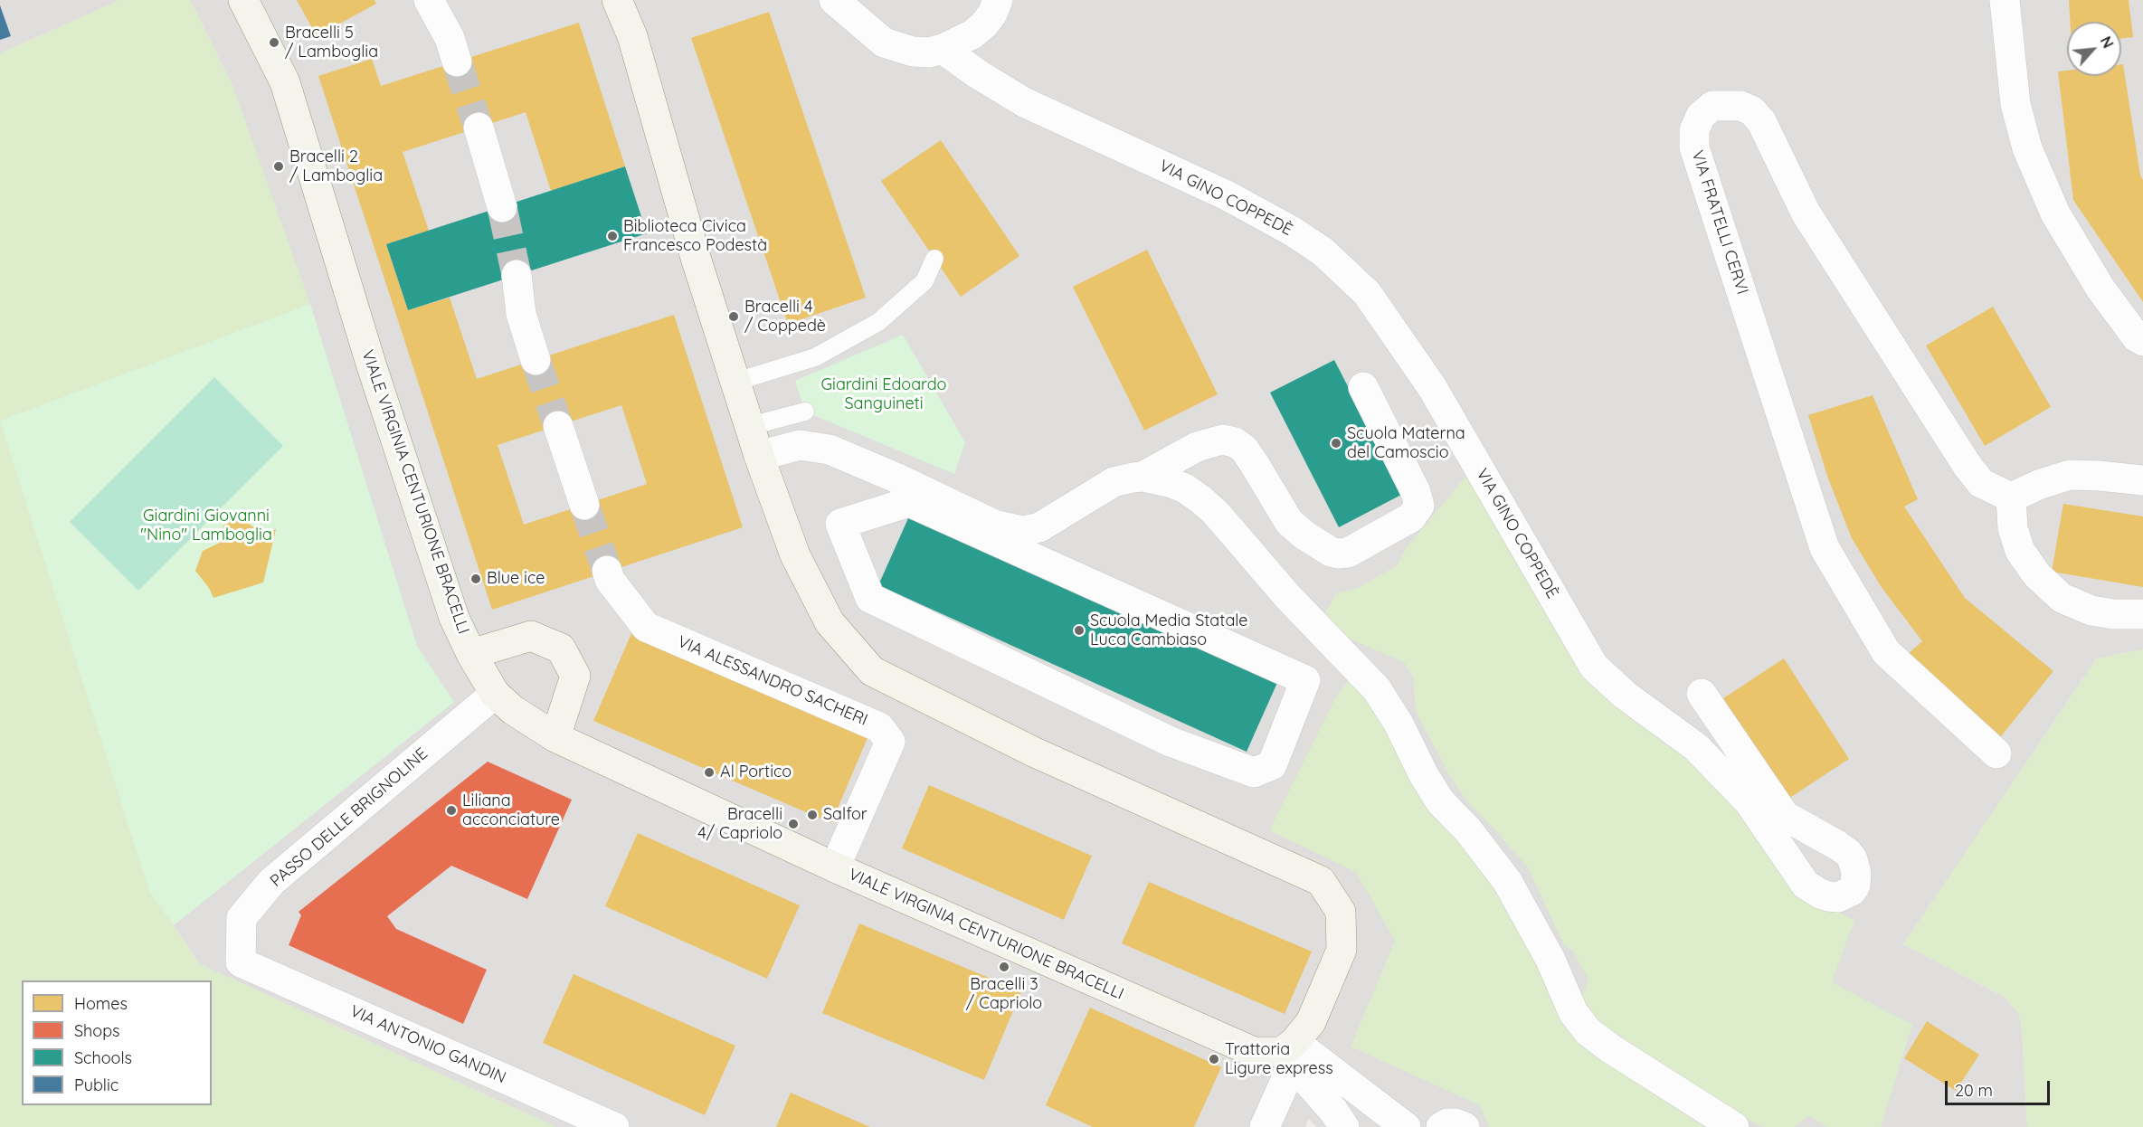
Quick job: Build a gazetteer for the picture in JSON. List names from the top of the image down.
{
  "streets": {
    "street": [
      "VIA GINO COPPEDÈ",
      "VIA FRATELLI CERVI",
      "VIALE VIRGINIA CENTURIONE BRACELLI",
      "VIA ALESSANDRO SACHERI",
      "PASSO DELLE BRIGNOLINE",
      "VIA ANTONIO GANDIN"
    ]
  },
  "crossings": [
    ["VIALE VIRGINIA CENTURIONE BRACELLI", "VIA ALESSANDRO SACHERI"],
    ["VIALE VIRGINIA CENTURIONE BRACELLI", "PASSO DELLE BRIGNOLINE"],
    ["PASSO DELLE BRIGNOLINE", "VIA ANTONIO GANDIN"]
  ],
  "parks": ["Giardini Edoardo Sanguineti", "Giardini Giovanni \"Nino\" Lamboglia"],
  "places": [
    "Bracelli 5 / Lamboglia",
    "Bracelli 2 / Lamboglia",
    "Biblioteca Civica Francesco Podestà",
    "Bracelli 4 / Coppedè",
    "Scuola Materna del Camoscio",
    "Blue ice",
    "Scuola Media Statale Luca Cambiaso",
    "Al Portico",
    "Liliana acconciature",
    "Salfor",
    "Bracelli 4/ Capriolo",
    "Bracelli 3 / Capriolo",
    "Trattoria Ligure express"
  ],
  "legend": [
    "Homes",
    "Shops",
    "Schools",
    "Public"
  ],
  "scale_bar": "20 m",
  "north": "top right"
}
